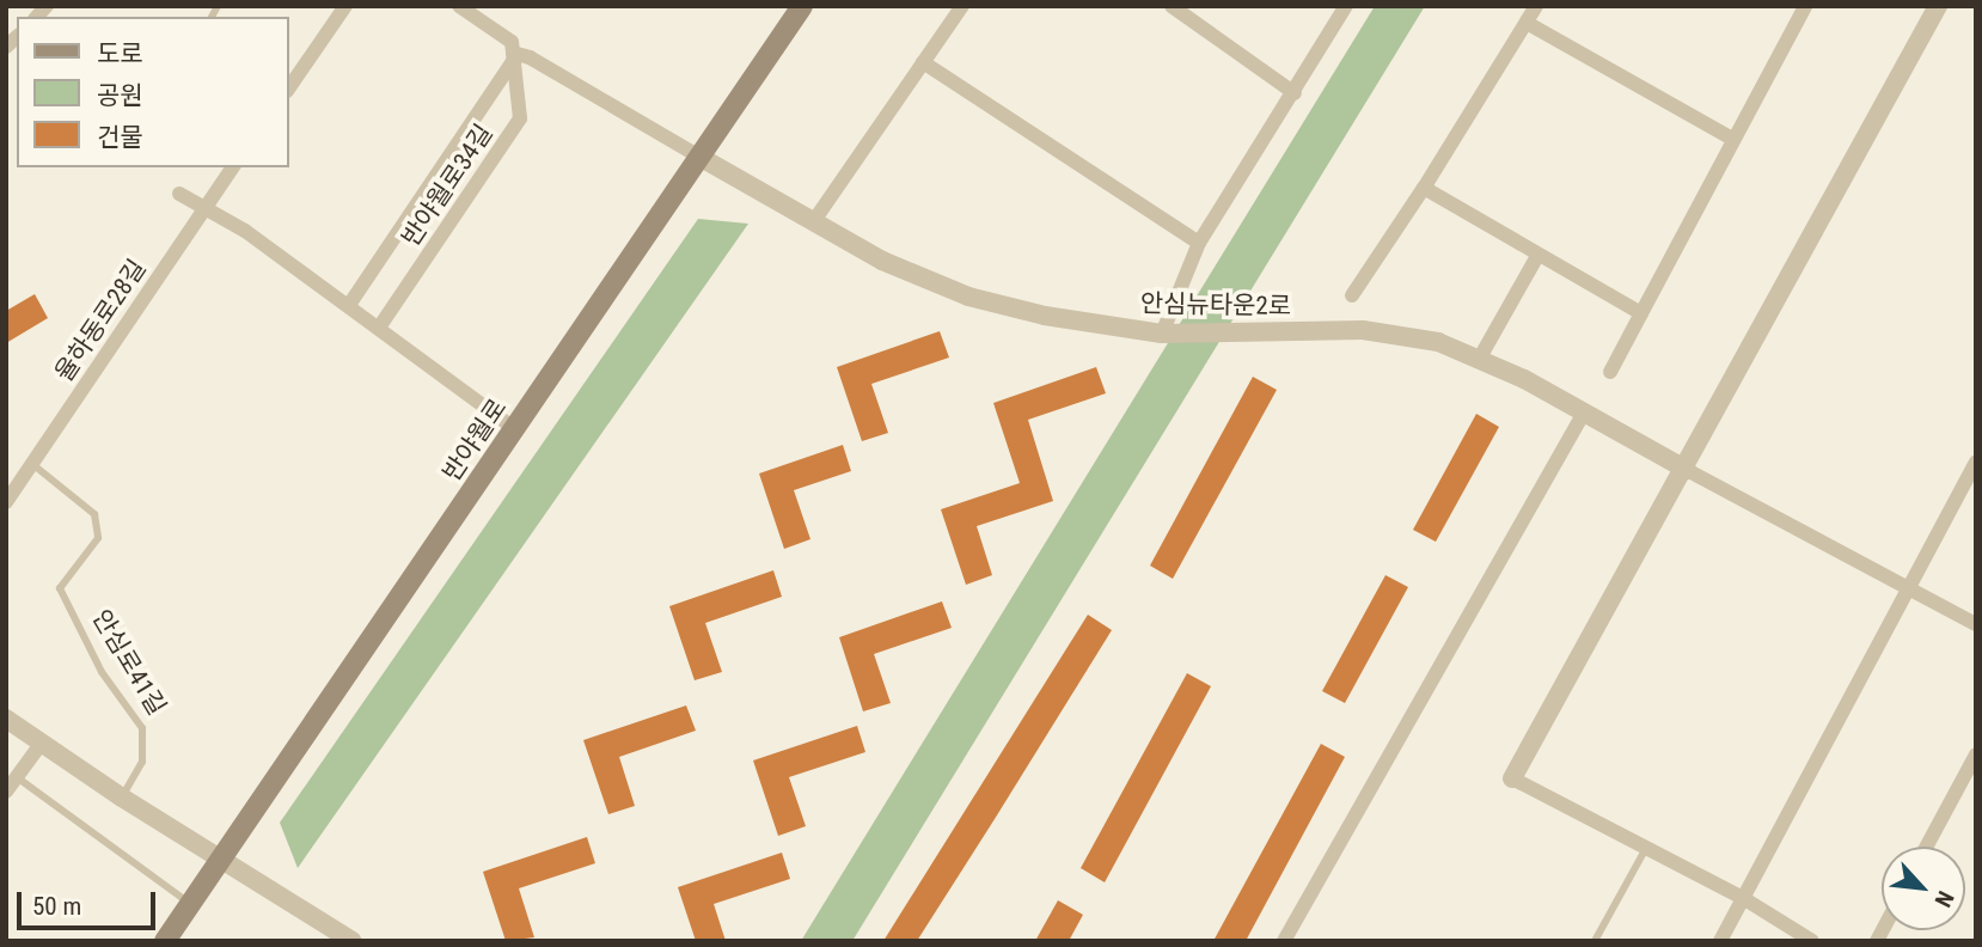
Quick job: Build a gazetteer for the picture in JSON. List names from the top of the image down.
{
  "streets": {
    "main road": ["반야월로"],
    "street": ["반야월로34길", "안심뉴타운2로", "율하동로28길"],
    "lane": ["안심로41길"]
  },
  "crossings": [
    ["안심뉴타운2로", "반야월로"],
    ["율하동로28길", "안심로41길"]
  ],
  "legend": ["도로", "공원", "건물"],
  "scale_bar": "50 m",
  "north": "bottom right"
}
